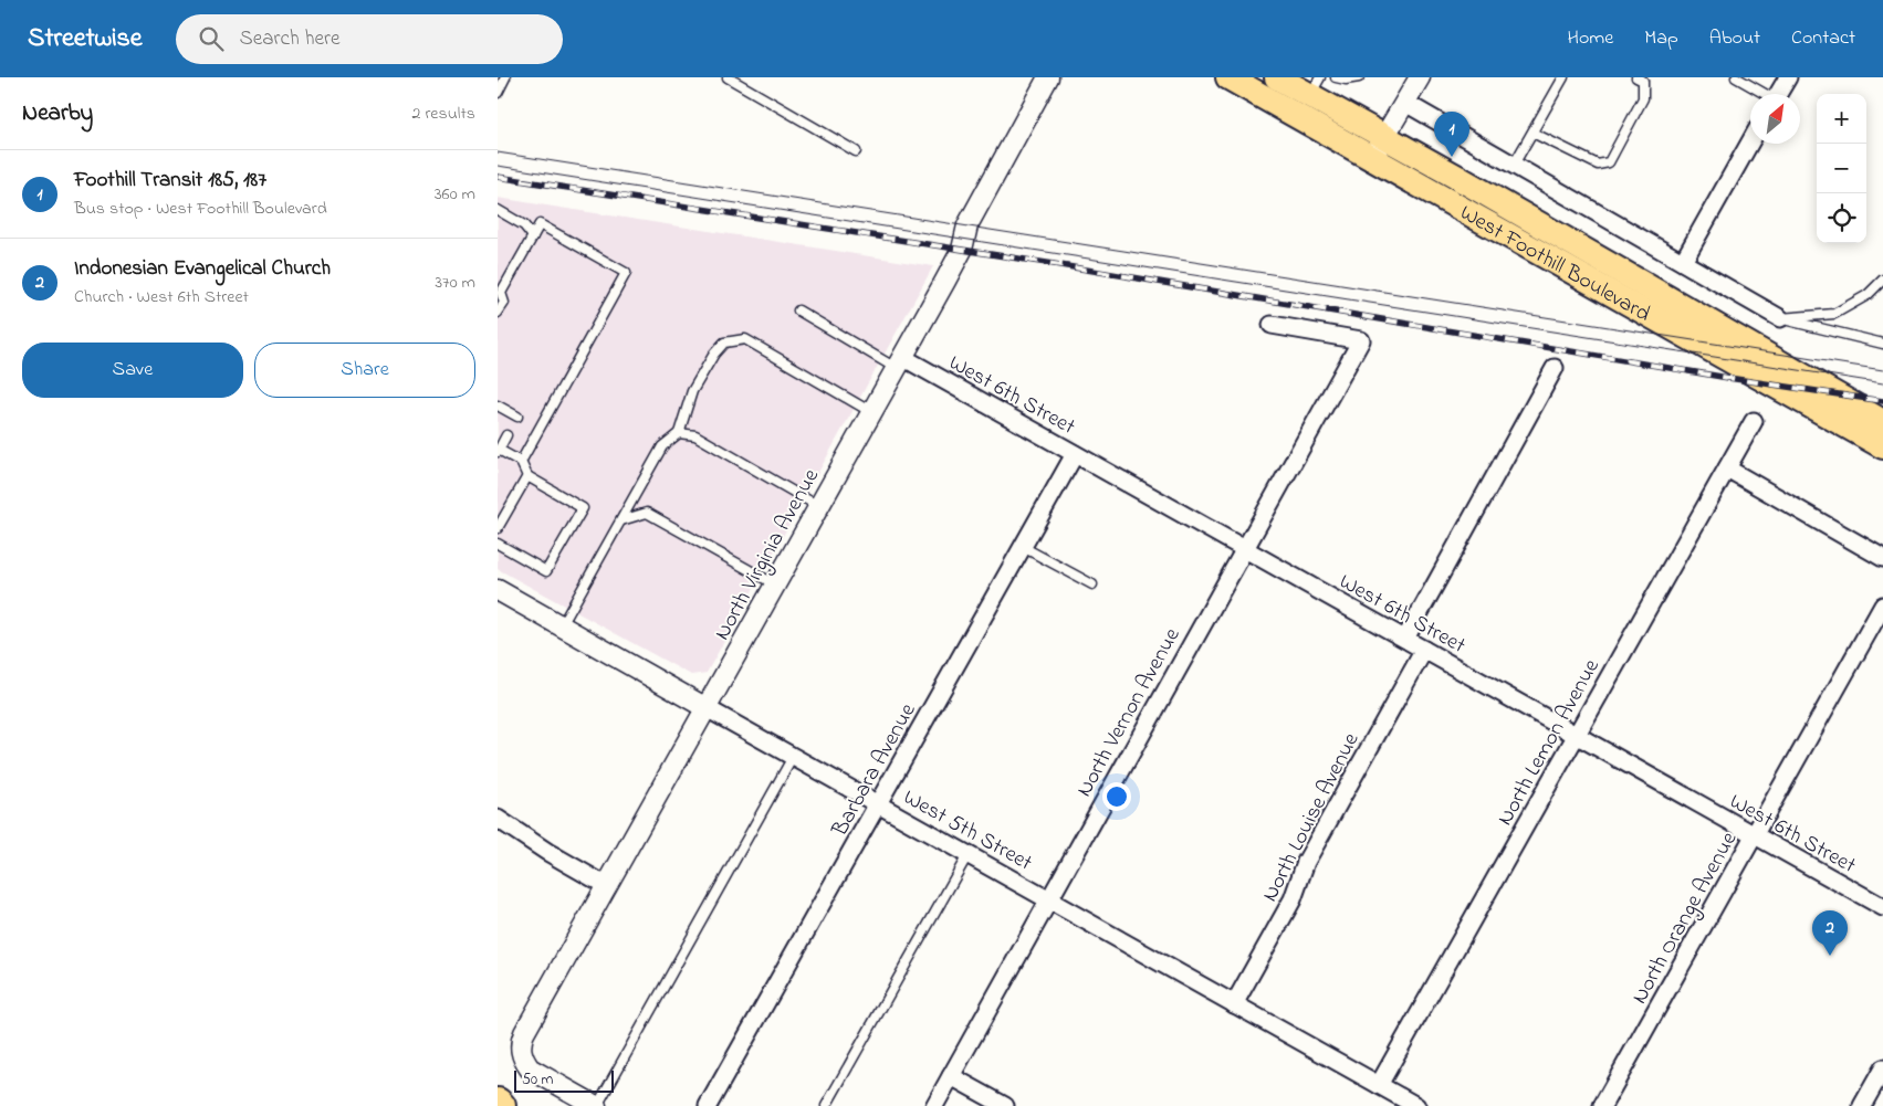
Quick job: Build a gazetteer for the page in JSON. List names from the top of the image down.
{
  "streets": {
    "main road": ["West Foothill Boulevard"],
    "street": [
      "West 6th Street",
      "North Virginia Avenue",
      "North Vernon Avenue",
      "North Lemon Avenue",
      "Barbara Avenue",
      "North Louise Avenue",
      "West 5th Street",
      "North Orange Avenue"
    ]
  },
  "crossings": [
    ["West 6th Street", "North Virginia Avenue"],
    ["West 6th Street", "North Vernon Avenue"],
    ["West 6th Street", "North Lemon Avenue"],
    ["West 6th Street", "Barbara Avenue"],
    ["West 6th Street", "North Louise Avenue"],
    ["West 6th Street", "North Orange Avenue"],
    ["North Virginia Avenue", "West 5th Street"],
    ["North Vernon Avenue", "West 5th Street"],
    ["North Lemon Avenue", "West 5th Street"],
    ["Barbara Avenue", "West 5th Street"],
    ["North Louise Avenue", "West 5th Street"]
  ],
  "scale_bar": "50 m",
  "north": "top right",
  "page": {
    "header": "Streetwise",
    "search": "Search here",
    "nav": [
      "Home",
      "Map",
      "About",
      "Contact"
    ],
    "heading": ["Nearby", "2 results"],
    "map_buttons": ["+", "−"],
    "pins": ["1", "2"],
    "list": [
      {
        "mark": "1",
        "name": "Foothill Transit 185, 187",
        "note": "Bus stop · West Foothill Boulevard",
        "value": "360 m"
      },
      {
        "mark": "2",
        "name": "Indonesian Evangelical Church",
        "note": "Church · West 6th Street",
        "value": "370 m"
      }
    ],
    "buttons": ["Save", "Share"],
    "scale": "50 m"
  }
}
